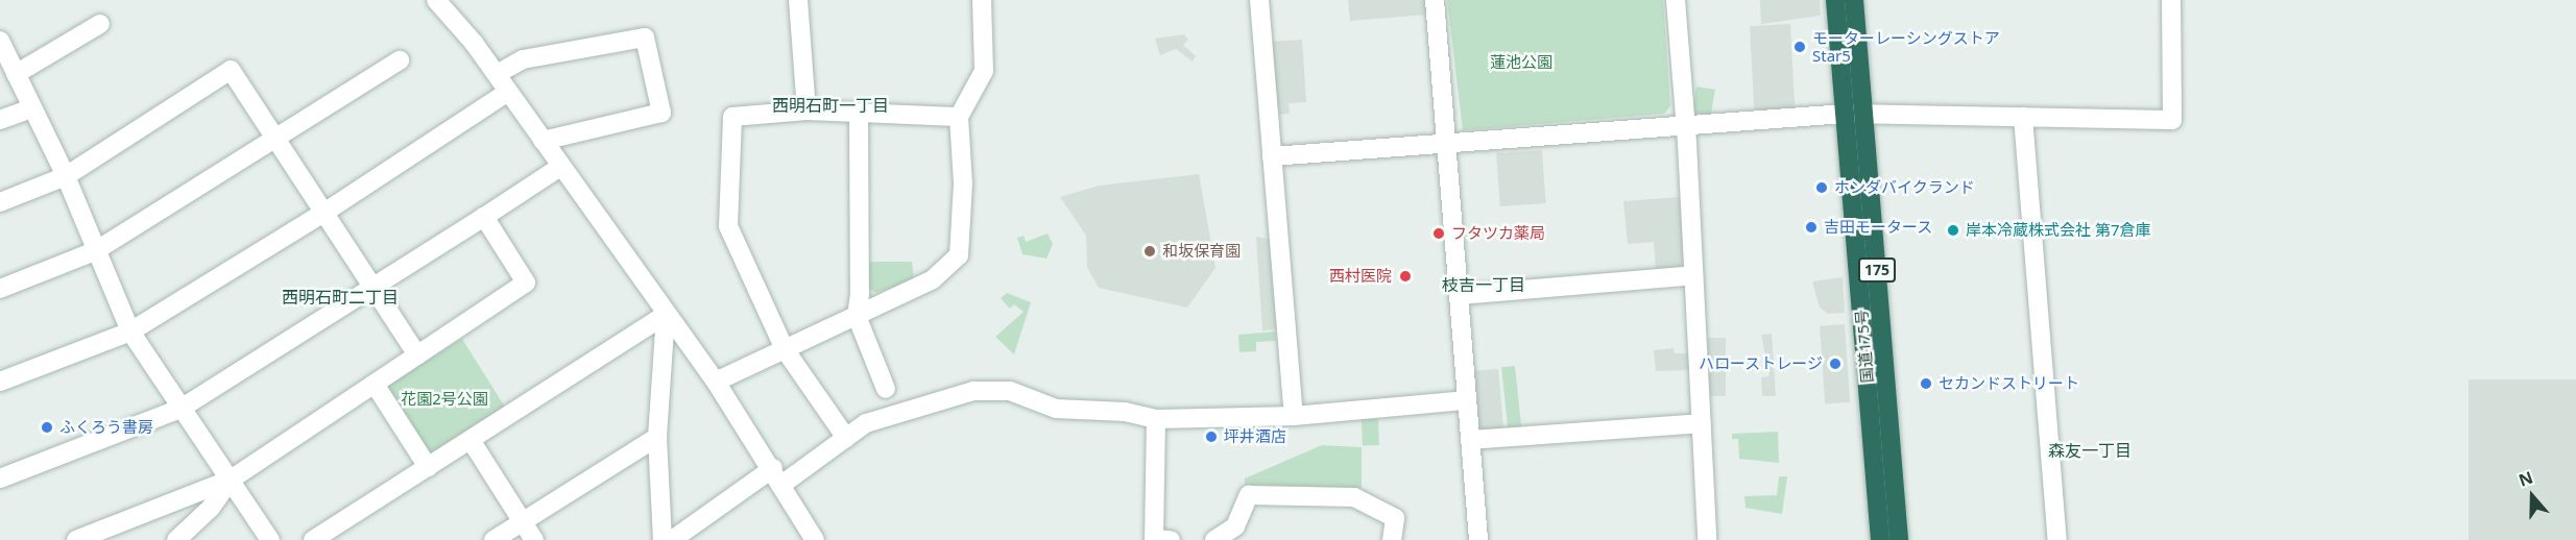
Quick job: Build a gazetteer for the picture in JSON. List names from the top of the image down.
{
  "streets": {
    "highway": ["175", "国道175号"]
  },
  "districts": [
    "西明石町一丁目",
    "枝吉一丁目",
    "西明石町二丁目",
    "森友一丁目"
  ],
  "parks": ["蓮池公園", "花園2号公園"],
  "places": [
    "モーターレーシングストア Star5",
    "ホンダバイクランド",
    "吉田モータース",
    "岸本冷蔵株式会社 第7倉庫",
    "フタツカ薬局",
    "和坂保育園",
    "西村医院",
    "ハローストレージ",
    "セカンドストリート",
    "ふくろう書房",
    "坪井酒店"
  ],
  "north": "top"
}
